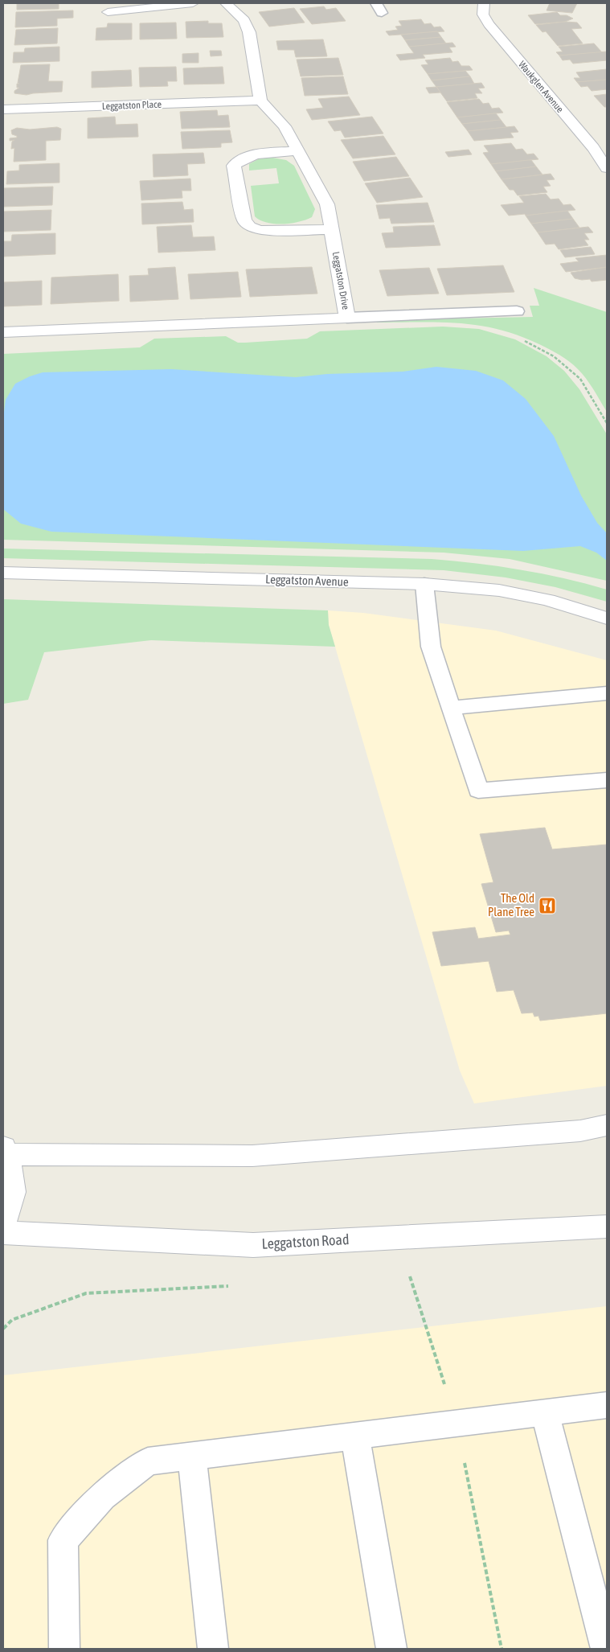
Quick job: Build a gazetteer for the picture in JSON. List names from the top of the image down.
{
  "streets": {
    "street": [
      "Waukglen Avenue",
      "Leggatston Place",
      "Leggatston Drive",
      "Leggatston Avenue",
      "Leggatston Road"
    ]
  },
  "crossings": [
    ["Leggatston Place", "Leggatston Drive"]
  ],
  "places": {
    "restaurant": ["The Old Plane Tree"]
  }
}
